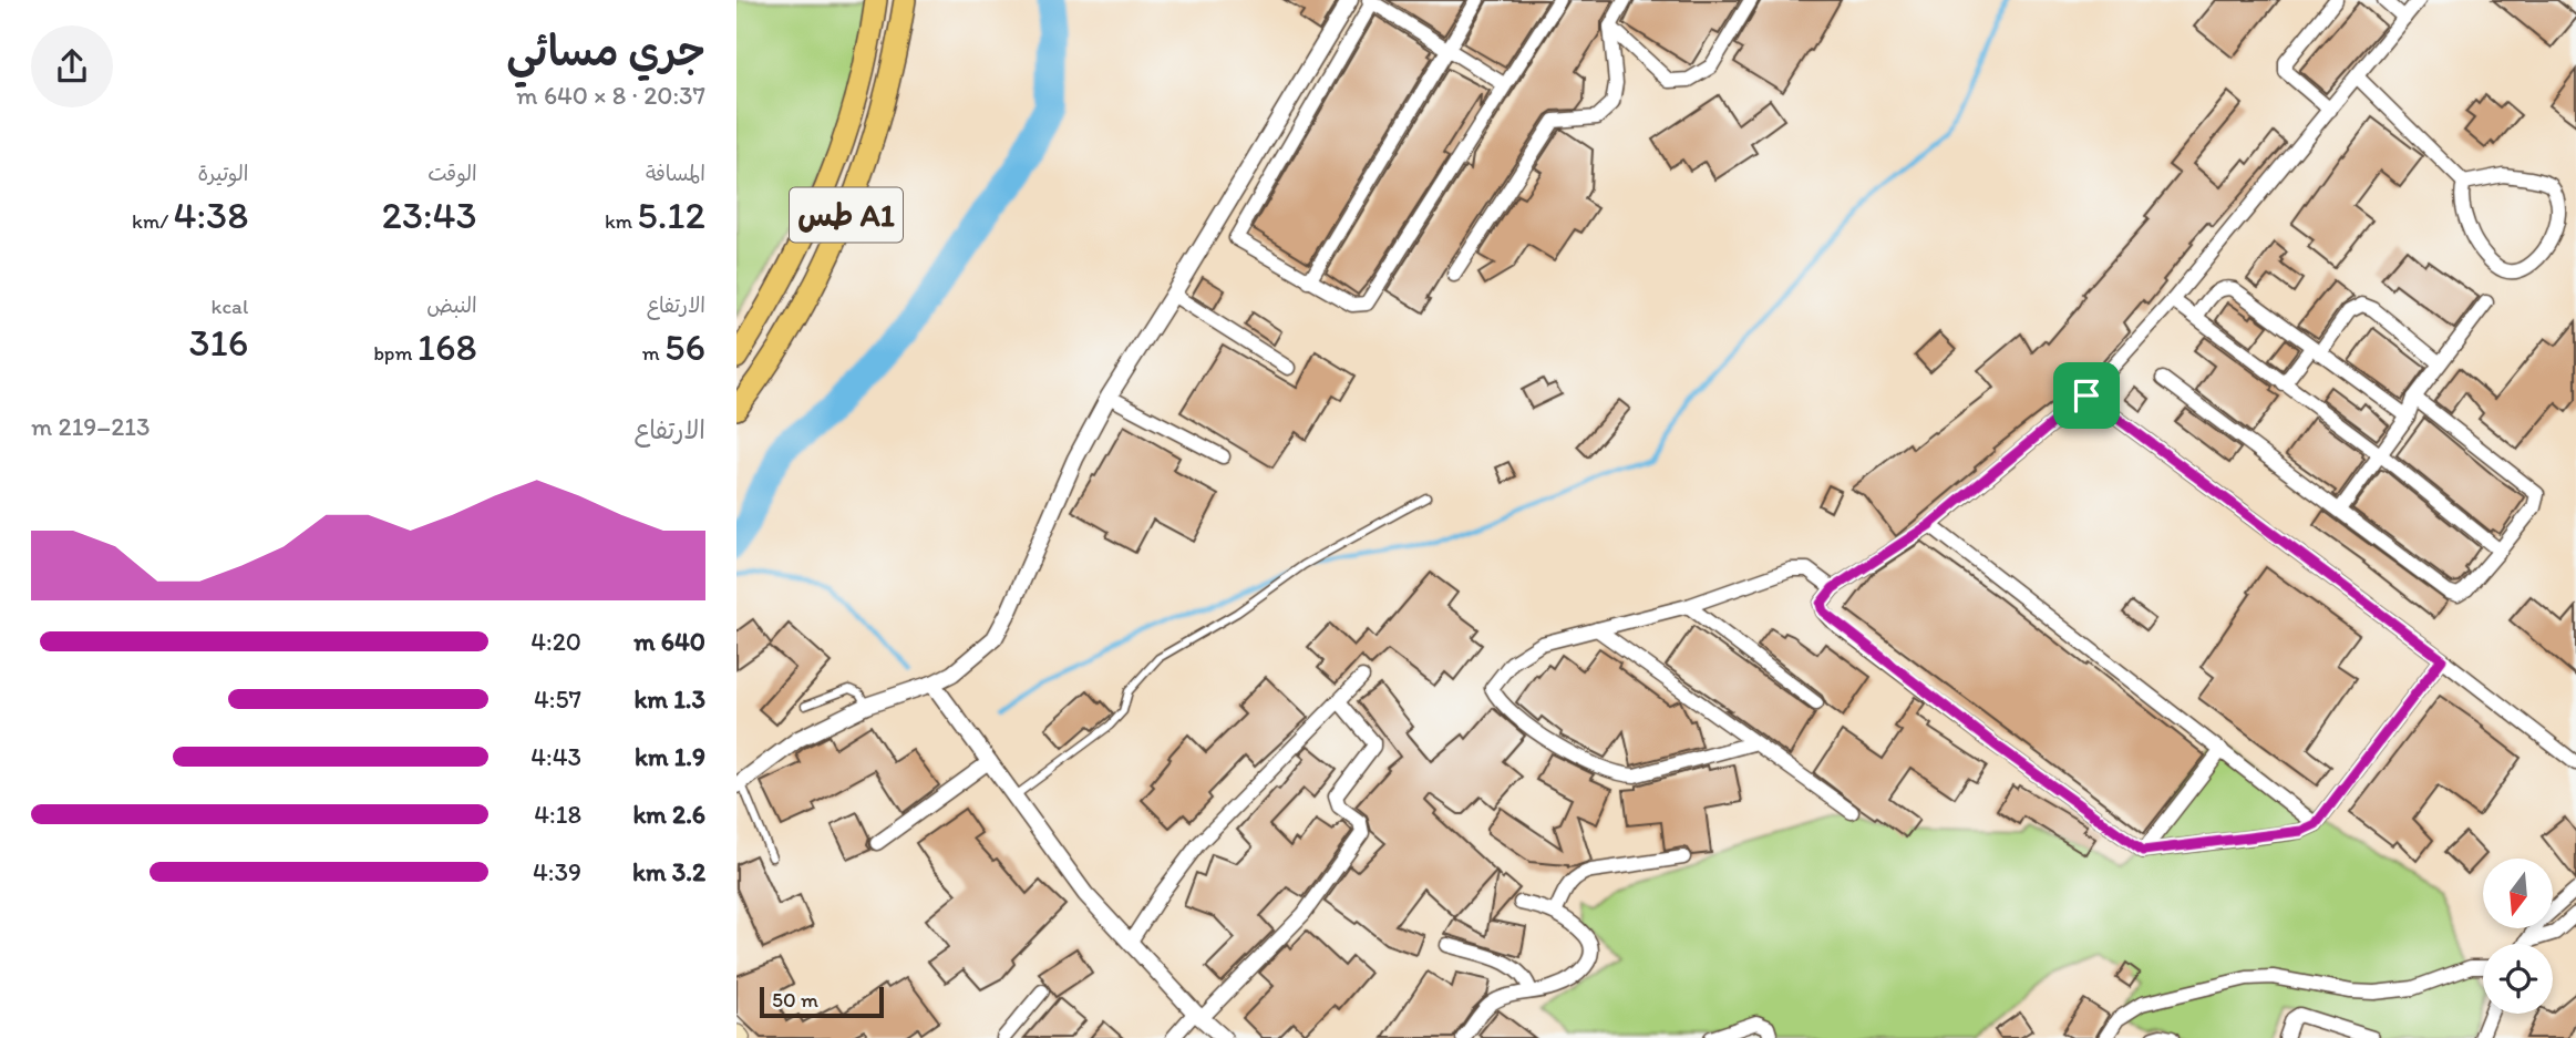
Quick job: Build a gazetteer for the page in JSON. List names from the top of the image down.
{
  "streets": {
    "highway": ["طس A1"]
  },
  "scale_bar": "50 m",
  "north": "bottom",
  "page": {
    "heading": ["جري مسائي", "20:37 · 8 × 640 m"],
    "stats": [
      ["المسافة", "5.12 km"],
      ["الوقت", "23:43"],
      ["الوتيرة", "4:38 /km"],
      ["الارتفاع", "56 m"],
      ["النبض", "168 bpm"],
      ["kcal", "316"]
    ],
    "chart": ["الارتفاع", "213–219 m"],
    "list": [
      {
        "name": "640 m",
        "note": "4:20"
      },
      {
        "name": "1.3 km",
        "note": "4:57"
      },
      {
        "name": "1.9 km",
        "note": "4:43"
      },
      {
        "name": "2.6 km",
        "note": "4:18"
      },
      {
        "name": "3.2 km",
        "note": "4:39"
      }
    ],
    "scale": "50 m"
  }
}
